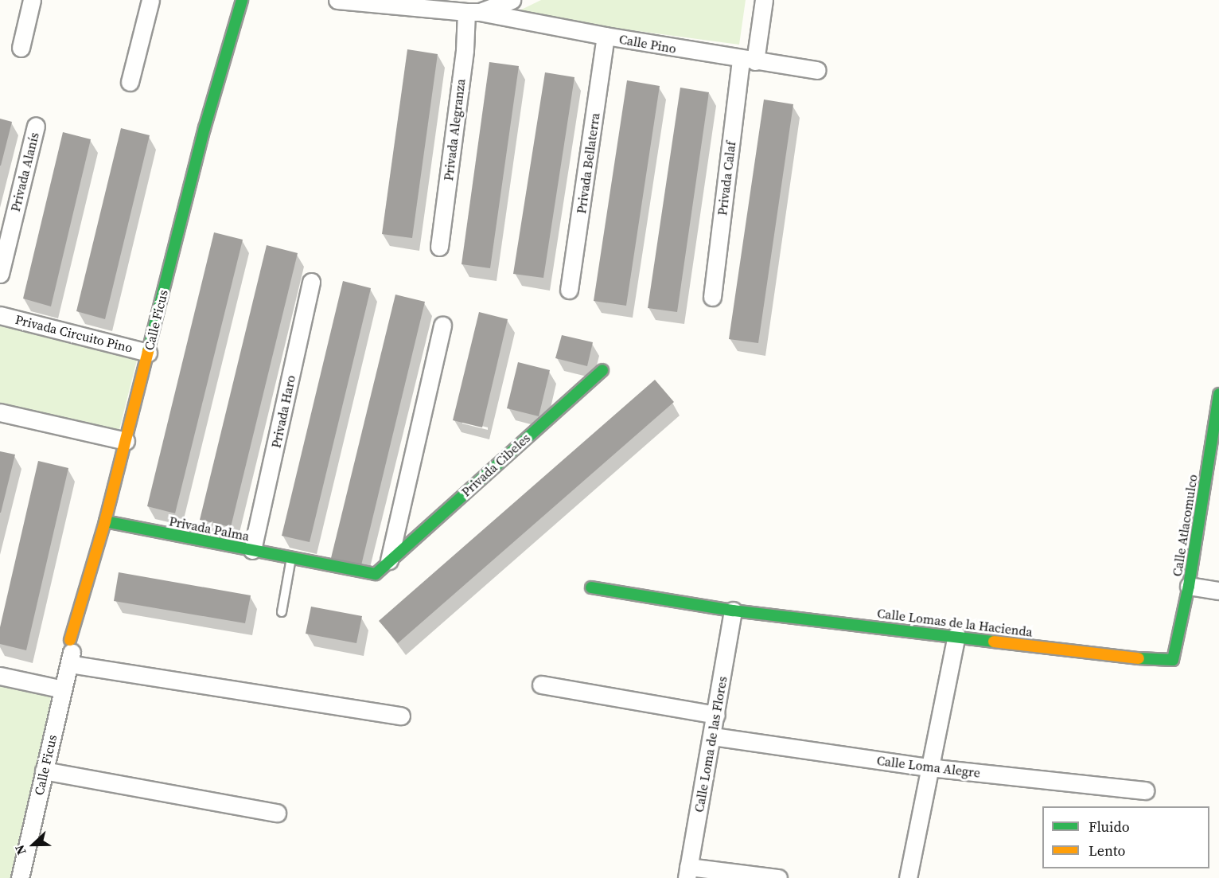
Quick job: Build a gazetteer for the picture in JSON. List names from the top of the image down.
{
  "streets": {
    "street": [
      "Calle Pino",
      "Privada Alegranza",
      "Privada Bellaterra",
      "Privada Alanís",
      "Privada Calaf",
      "Calle Ficus",
      "Privada Circuito Pino",
      "Privada Haro",
      "Privada Cibeles",
      "Calle Atlacomulco",
      "Privada Palma",
      "Calle Lomas de la Hacienda",
      "Calle Loma de las Flores",
      "Calle Loma Alegre"
    ]
  },
  "crossings": [
    ["Calle Pino", "Privada Alegranza"],
    ["Calle Pino", "Privada Bellaterra"],
    ["Calle Pino", "Privada Calaf"],
    ["Calle Ficus", "Privada Circuito Pino"],
    ["Calle Ficus", "Privada Palma"],
    ["Privada Haro", "Privada Palma"],
    ["Privada Cibeles", "Privada Palma"],
    ["Calle Atlacomulco", "Calle Lomas de la Hacienda"],
    ["Calle Lomas de la Hacienda", "Calle Loma de las Flores"],
    ["Calle Loma de las Flores", "Calle Loma Alegre"]
  ],
  "legend": ["Fluido", "Lento"],
  "north": "left"
}
